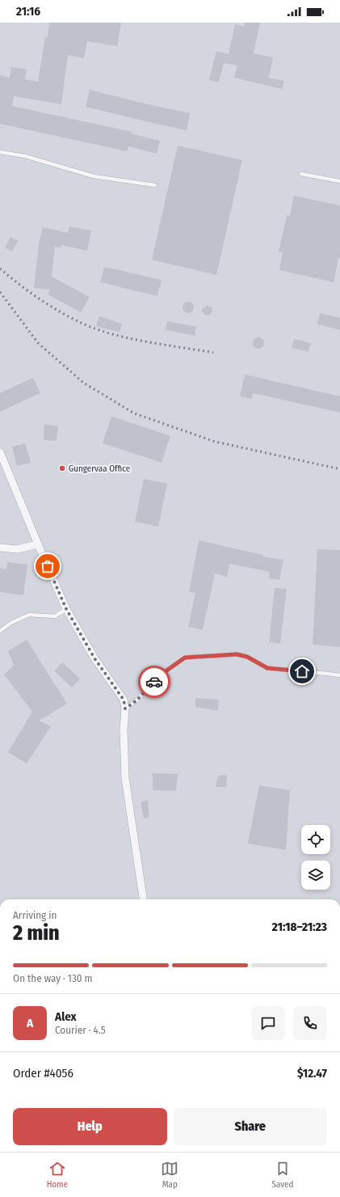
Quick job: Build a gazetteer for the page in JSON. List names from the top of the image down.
{
  "places": ["Gungervaa Office"],
  "page": {
    "status": "21:16",
    "heading": ["2 min", "Arriving in", "21:18–21:23"],
    "panel": [
      "Alex",
      "Courier · 4.5",
      "Order #4056",
      "$12.47"
    ],
    "bar": "On the way · 130 m",
    "round": "A",
    "buttons": ["Help", "Share"],
    "tabs": ["Home", "Map", "Saved"]
  }
}
